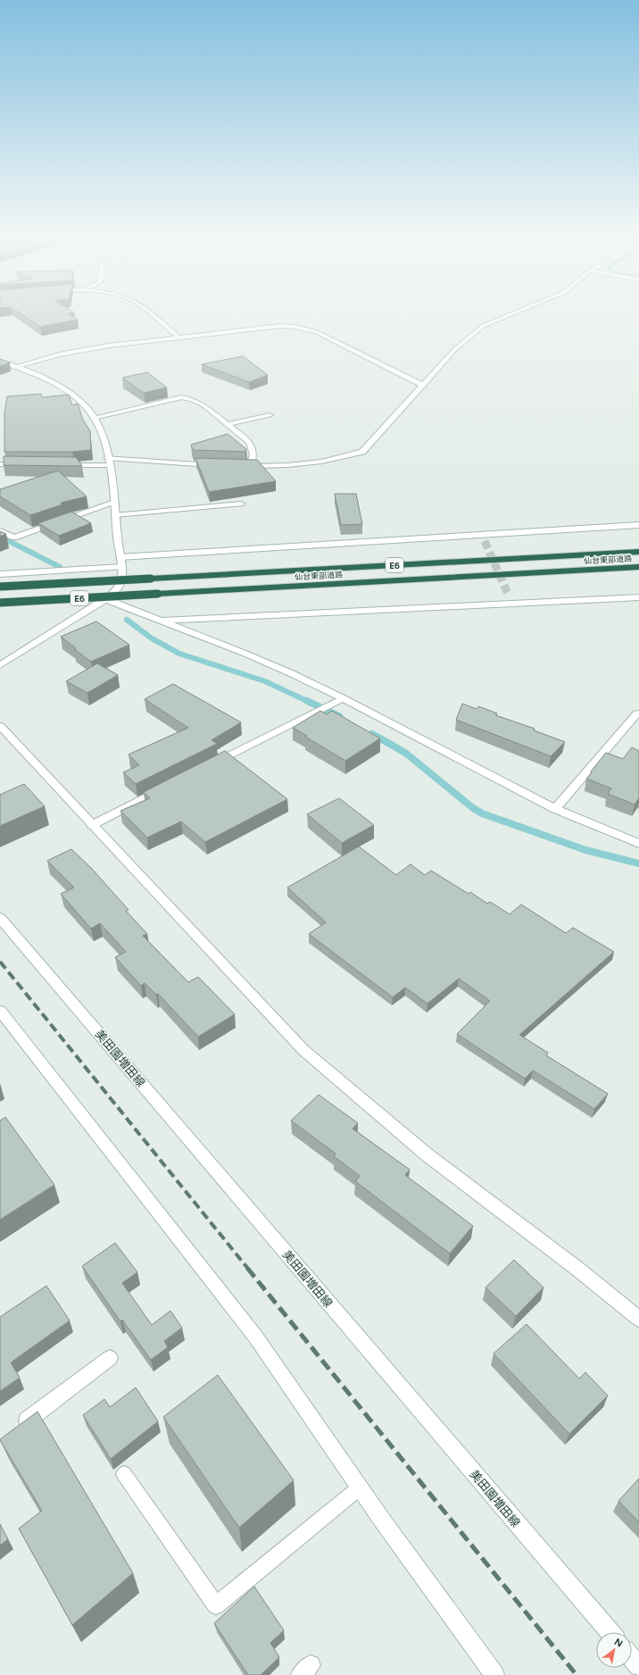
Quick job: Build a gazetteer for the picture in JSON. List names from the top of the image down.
{
  "streets": {
    "highway": ["仙台東部道路", "E6"],
    "street": ["美田園増田線"]
  },
  "north": "top right"
}
